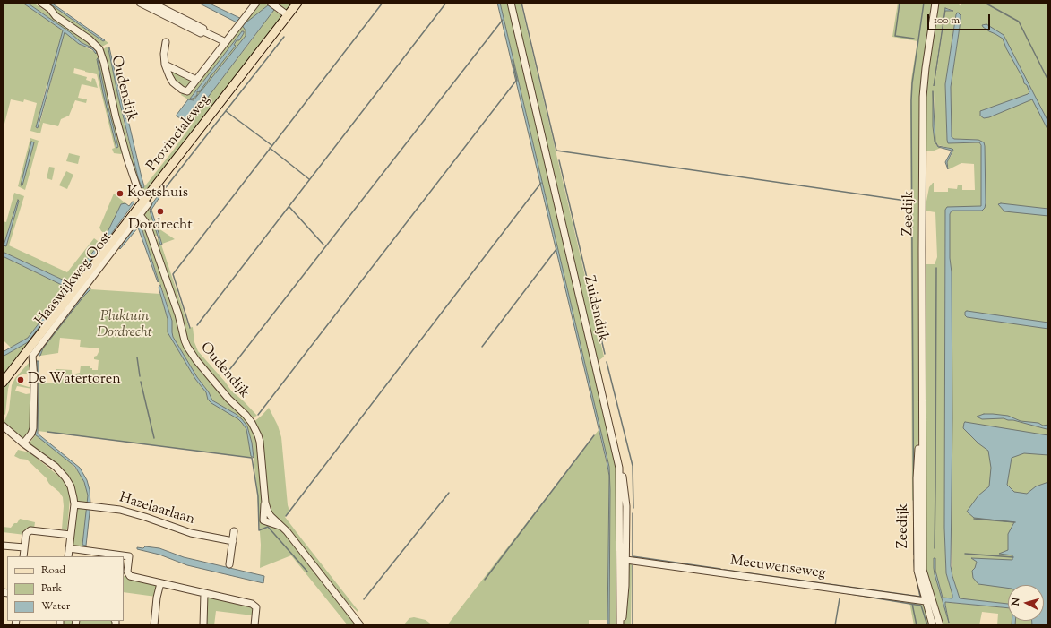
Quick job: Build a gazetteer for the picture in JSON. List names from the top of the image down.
{
  "streets": {
    "main road": ["Provincialeweg"],
    "street": [
      "Oudendijk",
      "Zeedijk",
      "Haaswijkweg Oost",
      "Zuidendijk",
      "Hazelaarlaan",
      "Meeuwenseweg"
    ]
  },
  "crossings": [
    ["Oudendijk", "Provincialeweg"],
    ["Oudendijk", "Haaswijkweg Oost"],
    ["Provincialeweg", "Haaswijkweg Oost"],
    ["Zeedijk", "Meeuwenseweg"]
  ],
  "parks": ["Pluktuin Dordrecht"],
  "places": ["Koetshuis", "Dordrecht", "De Watertoren"],
  "legend": ["Road", "Park", "Water"],
  "scale_bar": "100 m",
  "north": "left"
}
